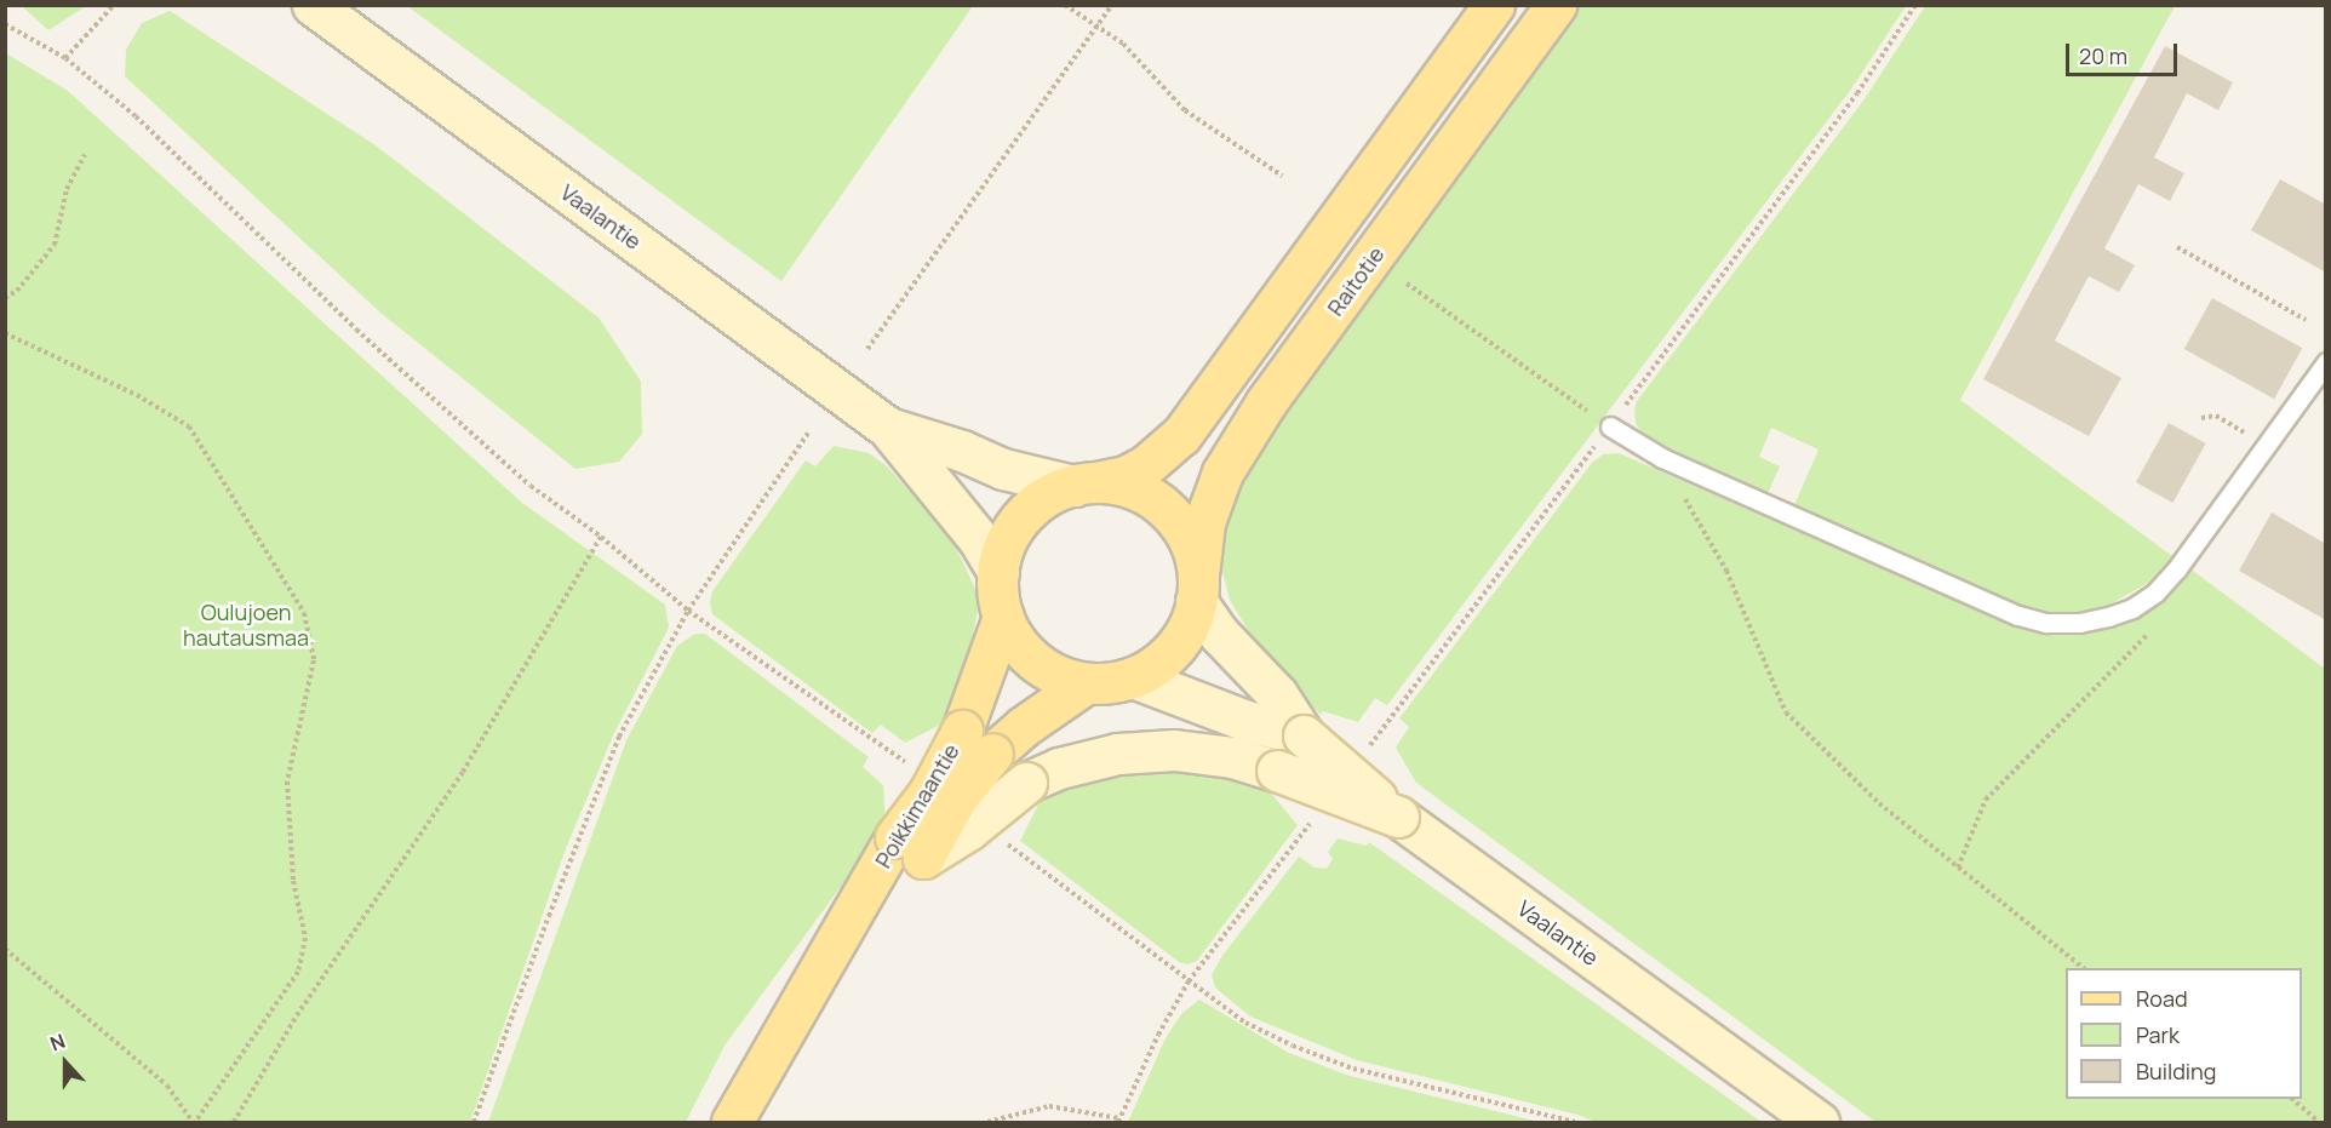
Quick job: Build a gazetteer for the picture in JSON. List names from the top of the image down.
{
  "streets": {
    "main road": ["Raitotie", "Poikkimaantie"],
    "street": ["Vaalantie"]
  },
  "crossings": [
    ["Vaalantie", "Raitotie"],
    ["Vaalantie", "Poikkimaantie"],
    ["Raitotie", "Poikkimaantie"]
  ],
  "parks": ["Oulujoen hautausmaa"],
  "legend": ["Road", "Park", "Building"],
  "scale_bar": "20 m",
  "north": "top"
}
